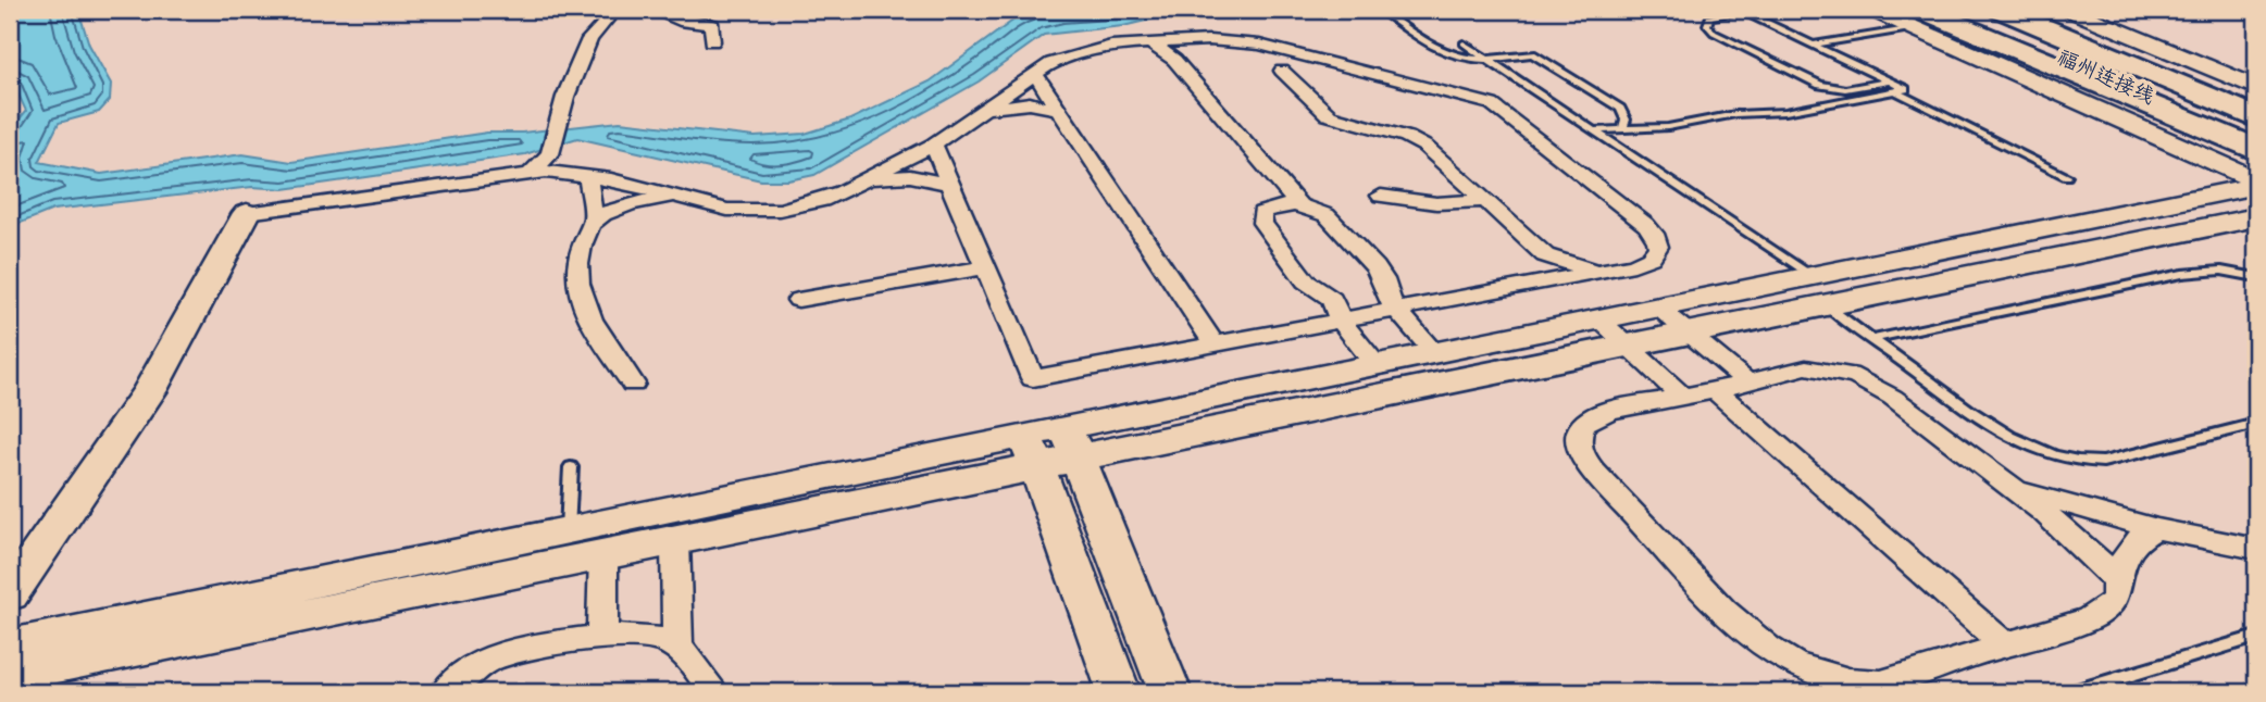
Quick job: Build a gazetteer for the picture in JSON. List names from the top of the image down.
{
  "streets": {
    "highway": ["福州连接线"]
  }
}
